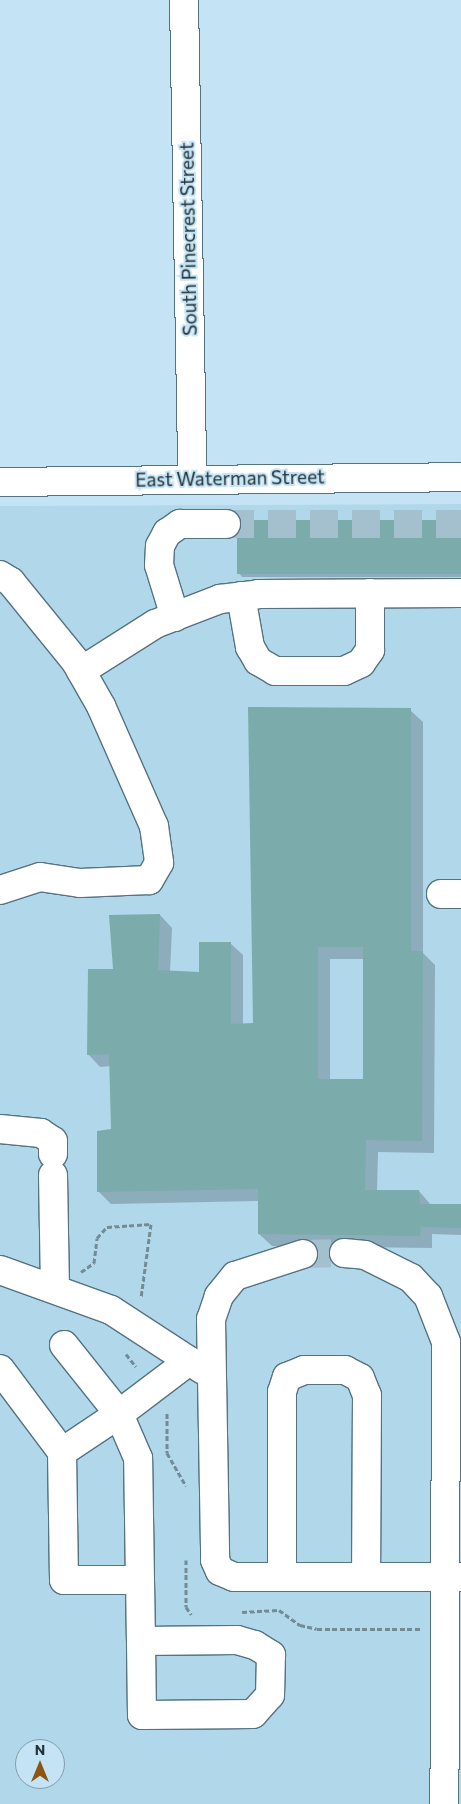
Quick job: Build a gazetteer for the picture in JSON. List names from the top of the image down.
{
  "streets": {
    "street": ["South Pinecrest Street", "East Waterman Street"]
  },
  "crossings": [
    ["South Pinecrest Street", "East Waterman Street"]
  ],
  "north": "top"
}
